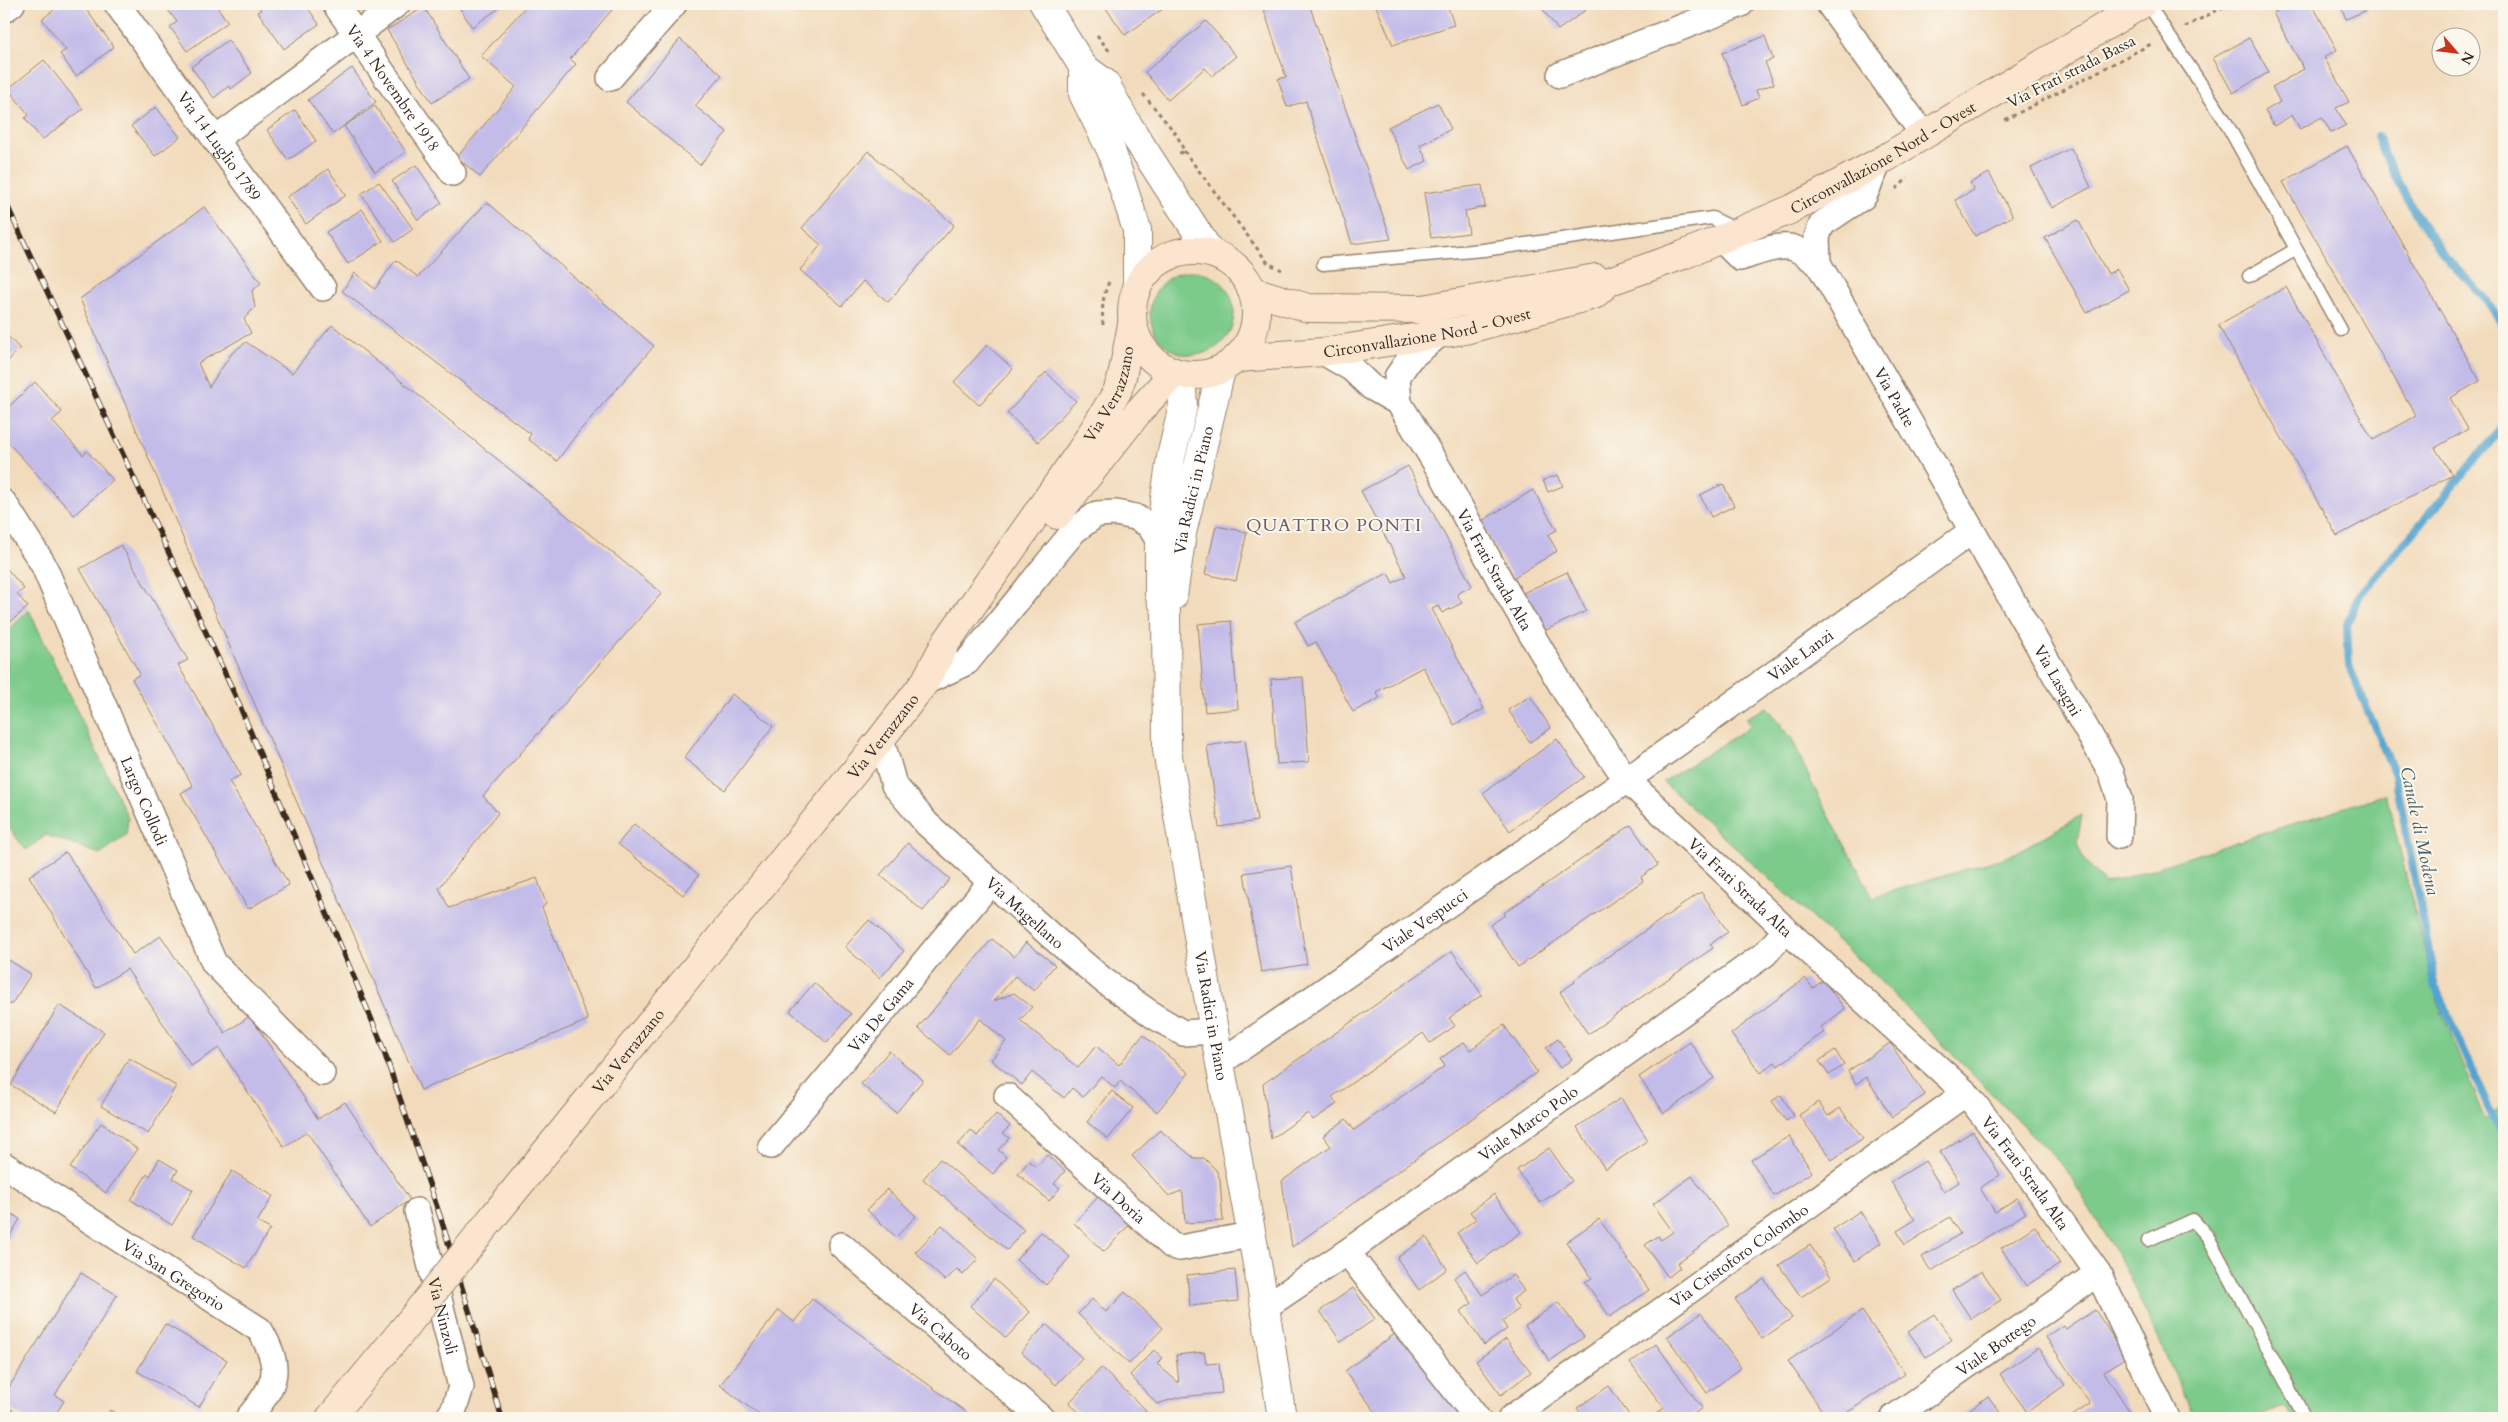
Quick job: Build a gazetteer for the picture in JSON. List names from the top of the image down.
{
  "streets": {
    "main road": ["Circonvallazione Nord - Ovest", "Via Verrazzano", "Via Radici in Piano"],
    "street": [
      "Via 4 Novembre 1918",
      "Via 14 Luglio 1789",
      "Via Padre",
      "Via Frati Strada Alta",
      "Viale Lanzi",
      "Via Lasagni",
      "Largo Collodi",
      "Via Magellano",
      "Viale Vespucci",
      "Via De Gama",
      "Viale Marco Polo",
      "Via Doria",
      "Via Cristoforo Colombo",
      "Via San Gregorio",
      "Via Ninzoli",
      "Via Caboto",
      "Viale Bottego"
    ],
    "path": ["Via Frati strada Bassa"]
  },
  "crossings": [
    ["Circonvallazione Nord - Ovest", "Via Verrazzano"],
    ["Circonvallazione Nord - Ovest", "Via Padre"],
    ["Circonvallazione Nord - Ovest", "Via Radici in Piano"],
    ["Circonvallazione Nord - Ovest", "Via Frati Strada Alta"],
    ["Via Verrazzano", "Via Radici in Piano"],
    ["Via Verrazzano", "Via Magellano"],
    ["Via Padre", "Viale Lanzi"],
    ["Via Padre", "Via Lasagni"],
    ["Via Radici in Piano", "Via Magellano"],
    ["Via Radici in Piano", "Viale Vespucci"],
    ["Via Radici in Piano", "Viale Marco Polo"],
    ["Via Radici in Piano", "Via Doria"],
    ["Via Frati Strada Alta", "Viale Lanzi"],
    ["Via Frati Strada Alta", "Viale Vespucci"],
    ["Via Frati Strada Alta", "Viale Marco Polo"],
    ["Via Frati Strada Alta", "Via Cristoforo Colombo"],
    ["Via Frati Strada Alta", "Viale Bottego"],
    ["Viale Lanzi", "Via Lasagni"],
    ["Viale Lanzi", "Viale Vespucci"],
    ["Via Magellano", "Via De Gama"]
  ],
  "districts": ["QUATTRO PONTI"],
  "water": ["Canale di Modena"],
  "north": "bottom right"
}
